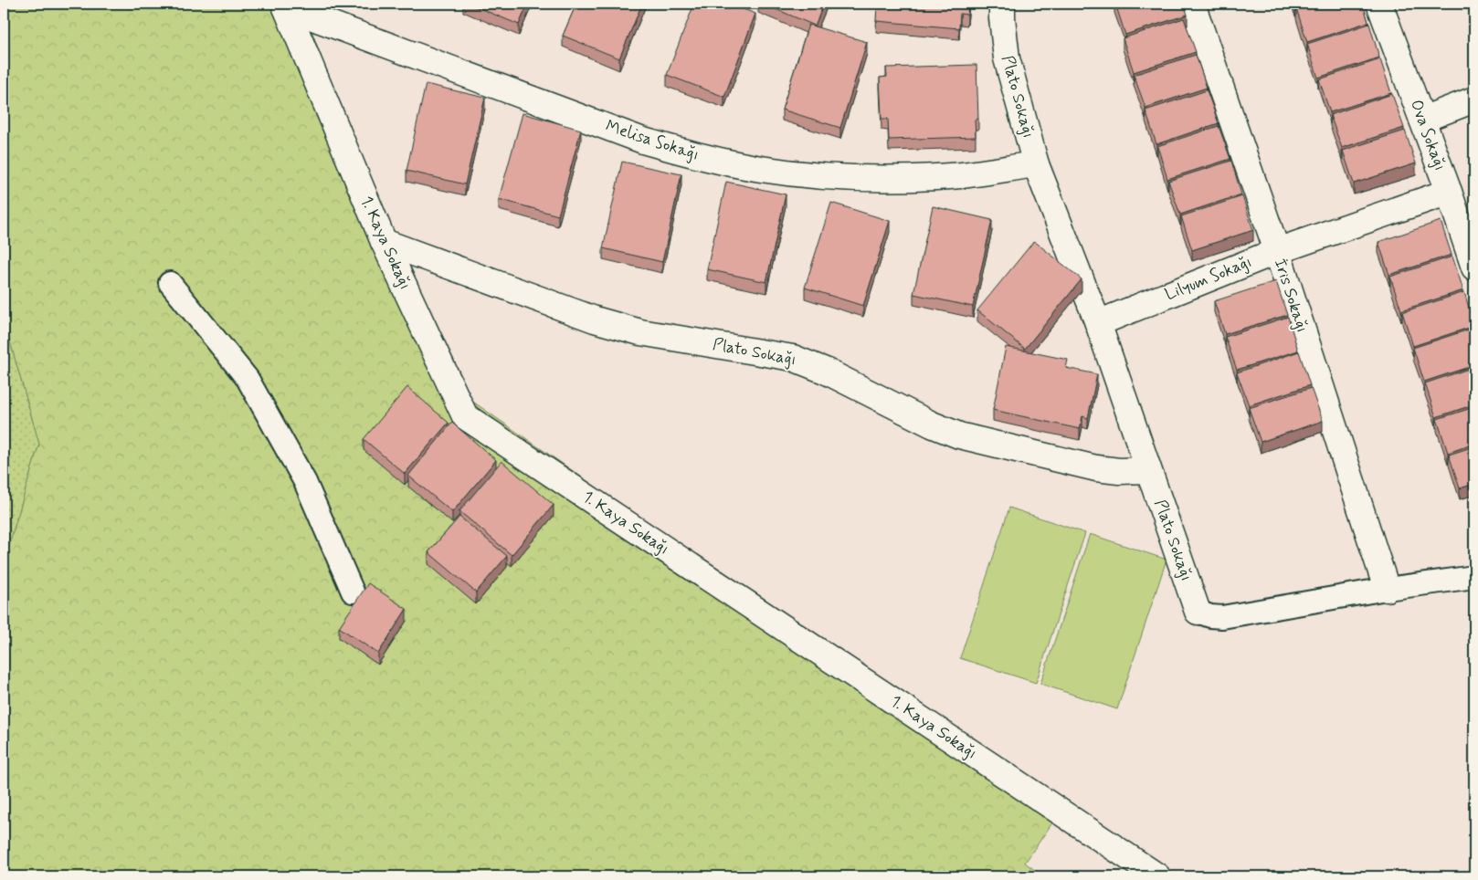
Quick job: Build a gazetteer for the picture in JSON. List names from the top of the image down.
{
  "streets": {
    "street": [
      "Plato Sokağı",
      "Ova Sokağı",
      "Melisa Sokağı",
      "1. Kaya Sokağı",
      "Lilyum Sokağı",
      "İris Sokağı"
    ]
  },
  "crossings": [
    ["Plato Sokağı", "Melisa Sokağı"],
    ["Plato Sokağı", "1. Kaya Sokağı"],
    ["Plato Sokağı", "Lilyum Sokağı"],
    ["Ova Sokağı", "Lilyum Sokağı"],
    ["Melisa Sokağı", "1. Kaya Sokağı"],
    ["Lilyum Sokağı", "İris Sokağı"]
  ]
}
